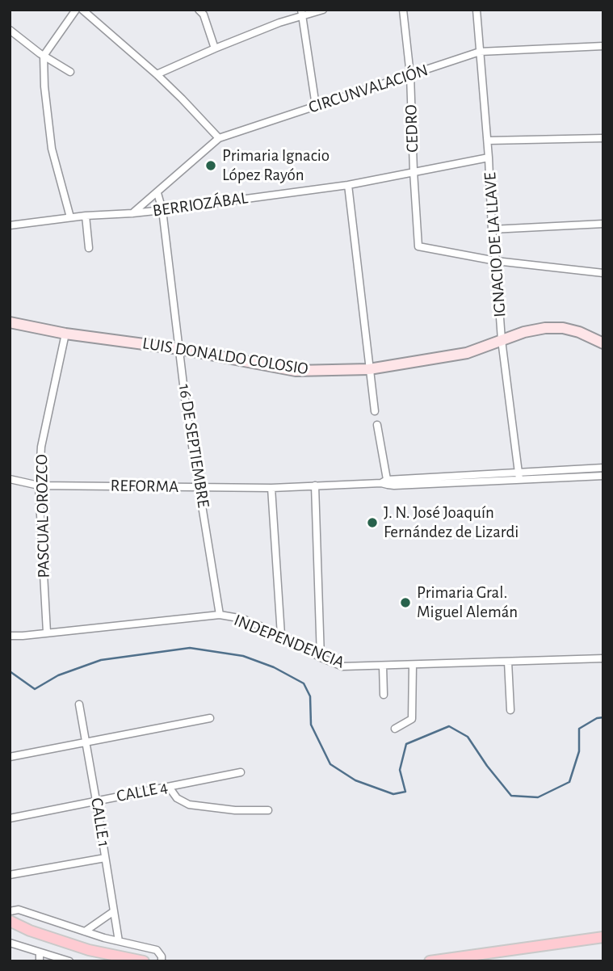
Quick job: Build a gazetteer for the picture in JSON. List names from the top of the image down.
{
  "streets": {
    "main road": ["LUIS DONALDO COLOSIO"],
    "street": [
      "CIRCUNVALACIÓN",
      "CEDRO",
      "BERRIOZÁBAL",
      "IGNACIO DE LA LLAVE",
      "16 DE SEPTIEMBRE",
      "REFORMA",
      "PASCUAL OROZCO",
      "INDEPENDENCIA",
      "CALLE 4",
      "CALLE 1"
    ]
  },
  "crossings": [
    ["CIRCUNVALACIÓN", "CEDRO"],
    ["CIRCUNVALACIÓN", "BERRIOZÁBAL"],
    ["CIRCUNVALACIÓN", "IGNACIO DE LA LLAVE"],
    ["CEDRO", "BERRIOZÁBAL"],
    ["CEDRO", "IGNACIO DE LA LLAVE"],
    ["BERRIOZÁBAL", "IGNACIO DE LA LLAVE"],
    ["BERRIOZÁBAL", "16 DE SEPTIEMBRE"],
    ["IGNACIO DE LA LLAVE", "LUIS DONALDO COLOSIO"],
    ["IGNACIO DE LA LLAVE", "REFORMA"],
    ["LUIS DONALDO COLOSIO", "16 DE SEPTIEMBRE"],
    ["LUIS DONALDO COLOSIO", "PASCUAL OROZCO"],
    ["16 DE SEPTIEMBRE", "REFORMA"],
    ["16 DE SEPTIEMBRE", "INDEPENDENCIA"],
    ["REFORMA", "PASCUAL OROZCO"],
    ["PASCUAL OROZCO", "INDEPENDENCIA"],
    ["CALLE 4", "CALLE 1"]
  ],
  "places": ["Primaria Ignacio López Rayón", "J. N. José Joaquín Fernández de Lizardi", "Primaria Gral. Miguel Alemán"]
}
